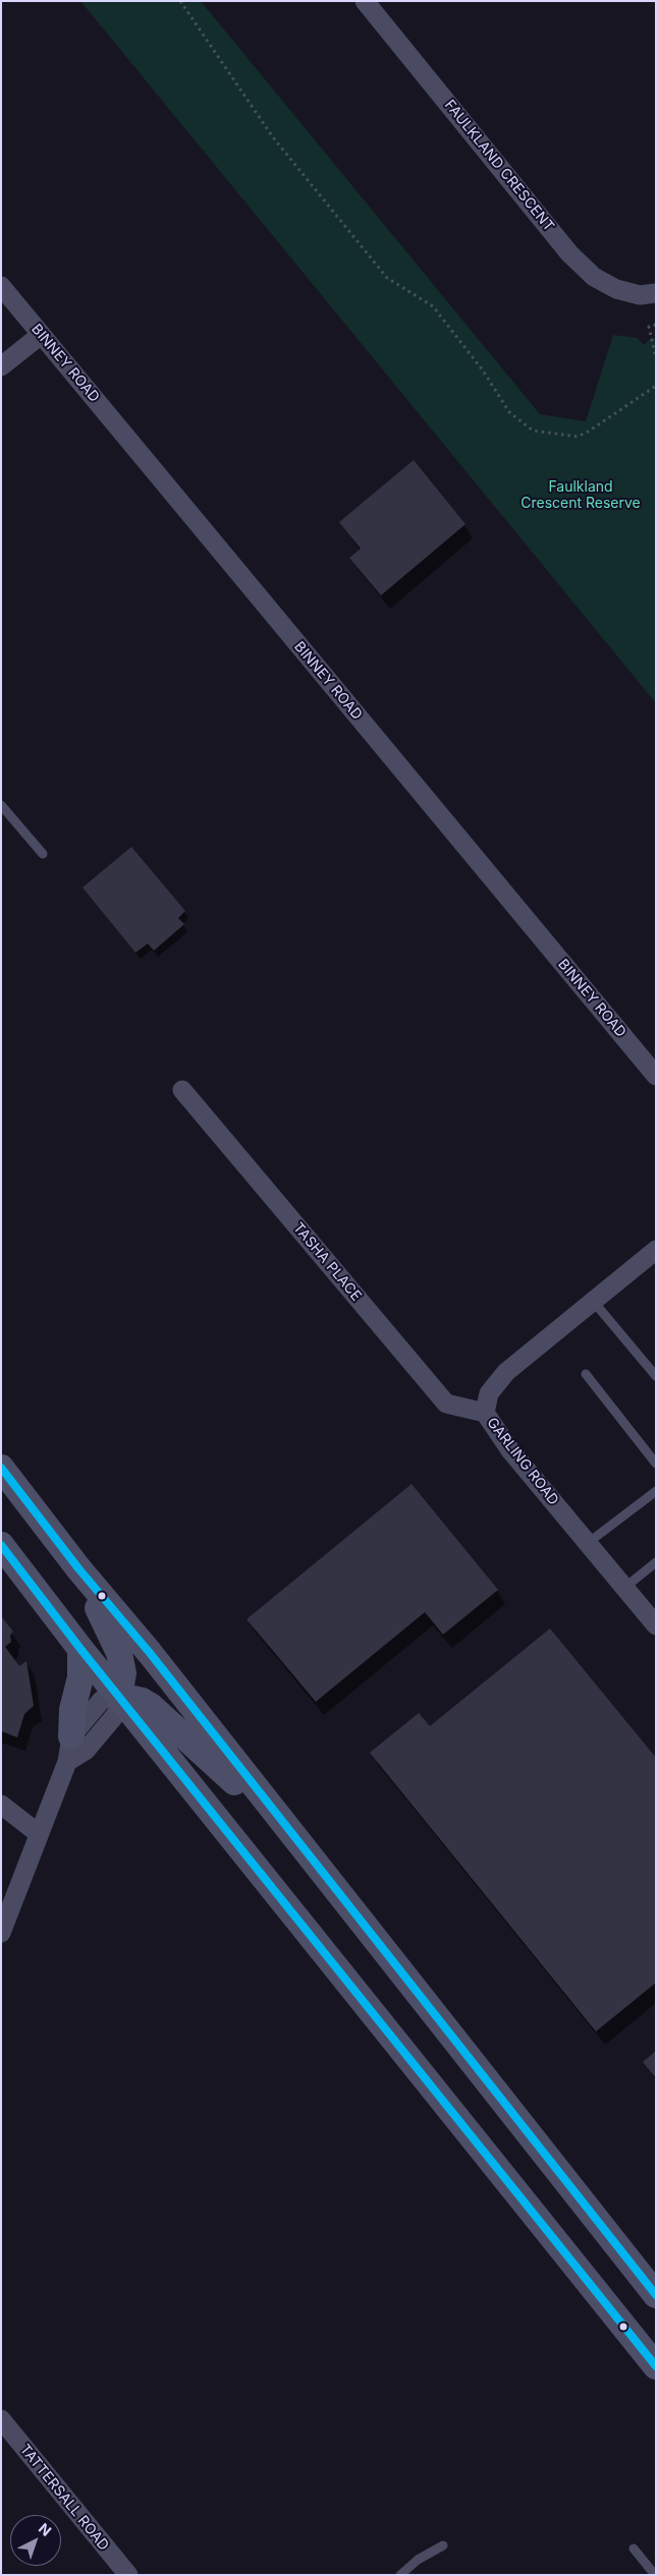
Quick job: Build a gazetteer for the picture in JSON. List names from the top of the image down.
{
  "streets": {
    "street": [
      "FAULKLAND CRESCENT",
      "BINNEY ROAD",
      "TASHA PLACE",
      "GARLING ROAD",
      "TATTERSALL ROAD"
    ]
  },
  "crossings": [
    ["TASHA PLACE", "GARLING ROAD"]
  ],
  "parks": ["Faulkland Crescent Reserve"],
  "north": "top right"
}
